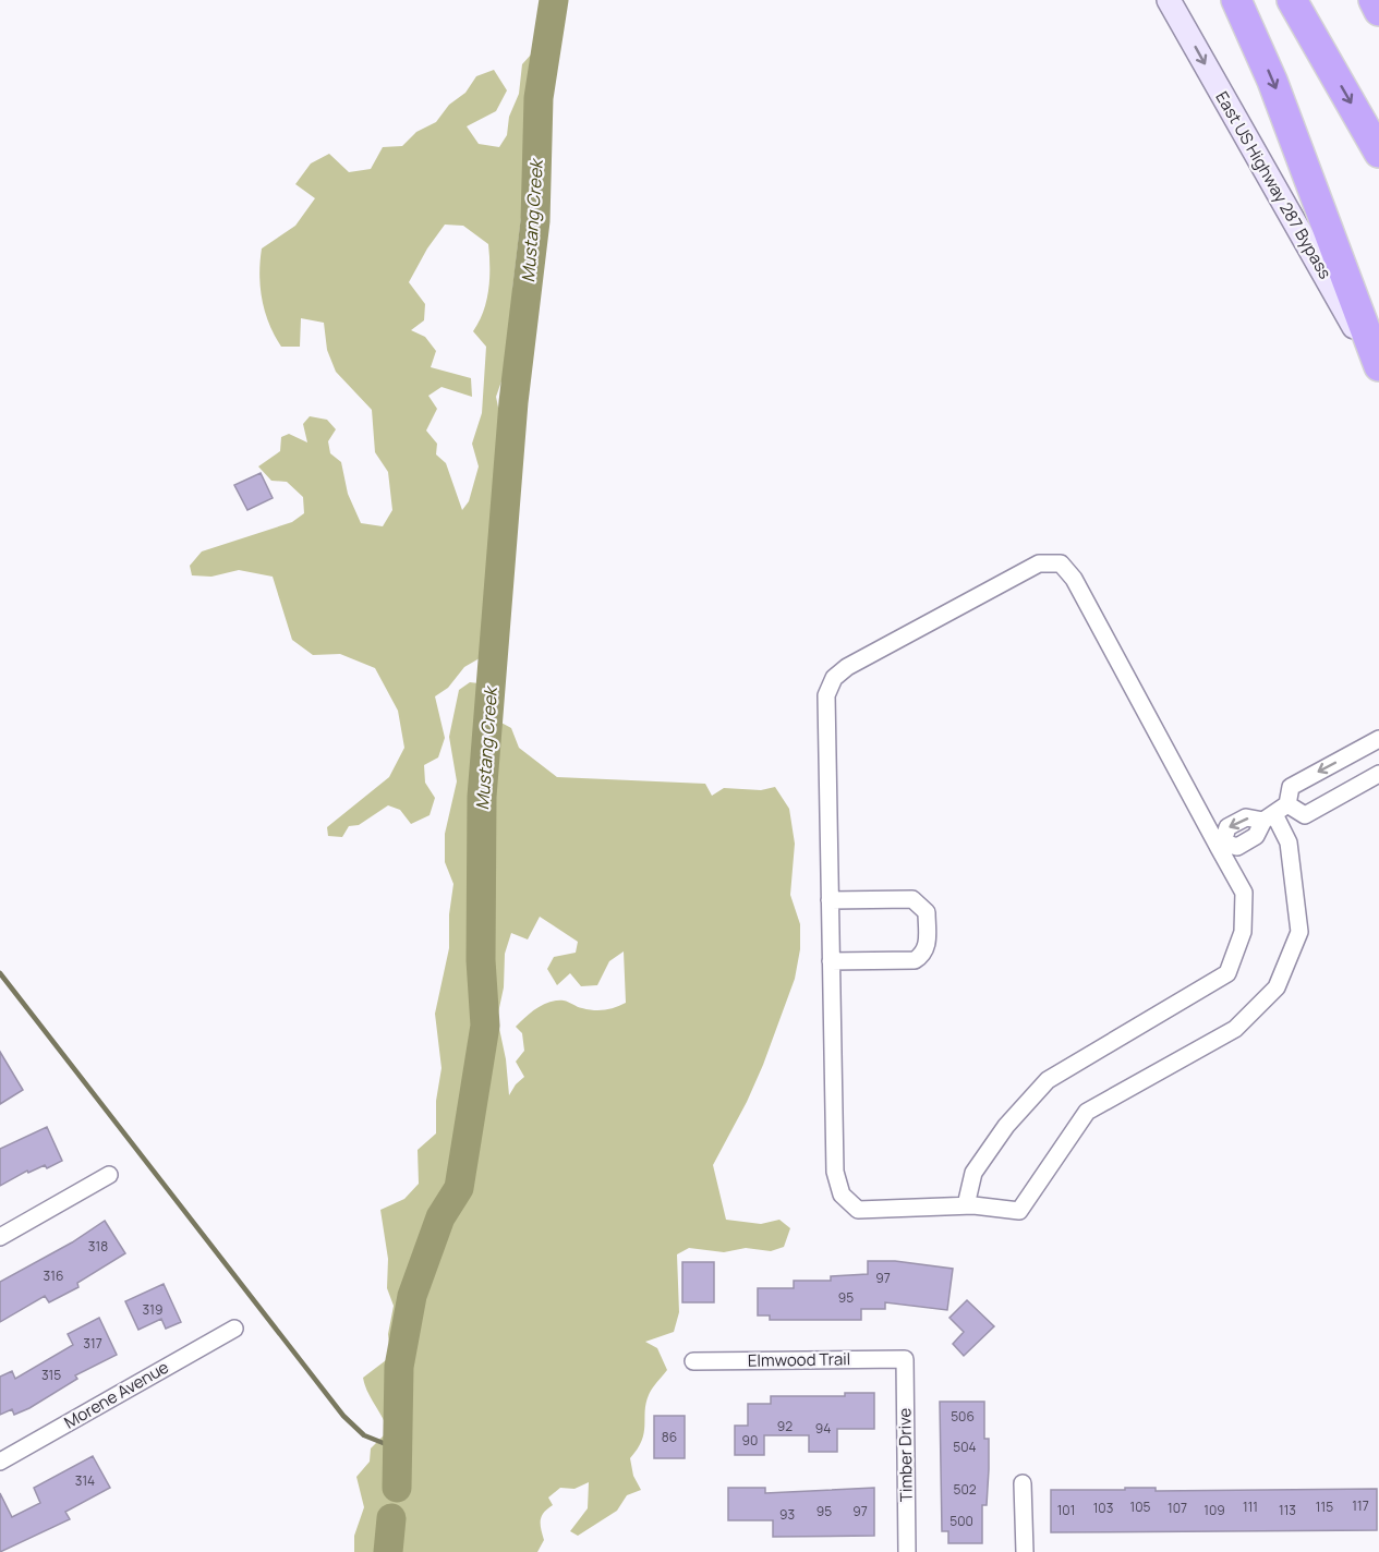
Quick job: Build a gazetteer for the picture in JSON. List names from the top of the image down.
{
  "streets": {
    "main road": ["East US Highway 287 Bypass"],
    "street": ["Elmwood Trail", "Morene Avenue", "Timber Drive"]
  },
  "crossings": [
    ["Elmwood Trail", "Timber Drive"]
  ],
  "one_way": ["East US Highway 287 Bypass"],
  "water": ["Mustang Creek"],
  "house_numbers": [
    "318",
    "316",
    "97",
    "95",
    "319",
    "317",
    "315",
    "506",
    "92",
    "94",
    "86",
    "90",
    "504",
    "314",
    "502",
    "117",
    "105",
    "111",
    "115",
    "103",
    "107",
    "101",
    "109",
    "113",
    "95",
    "97",
    "93",
    "500"
  ]
}
